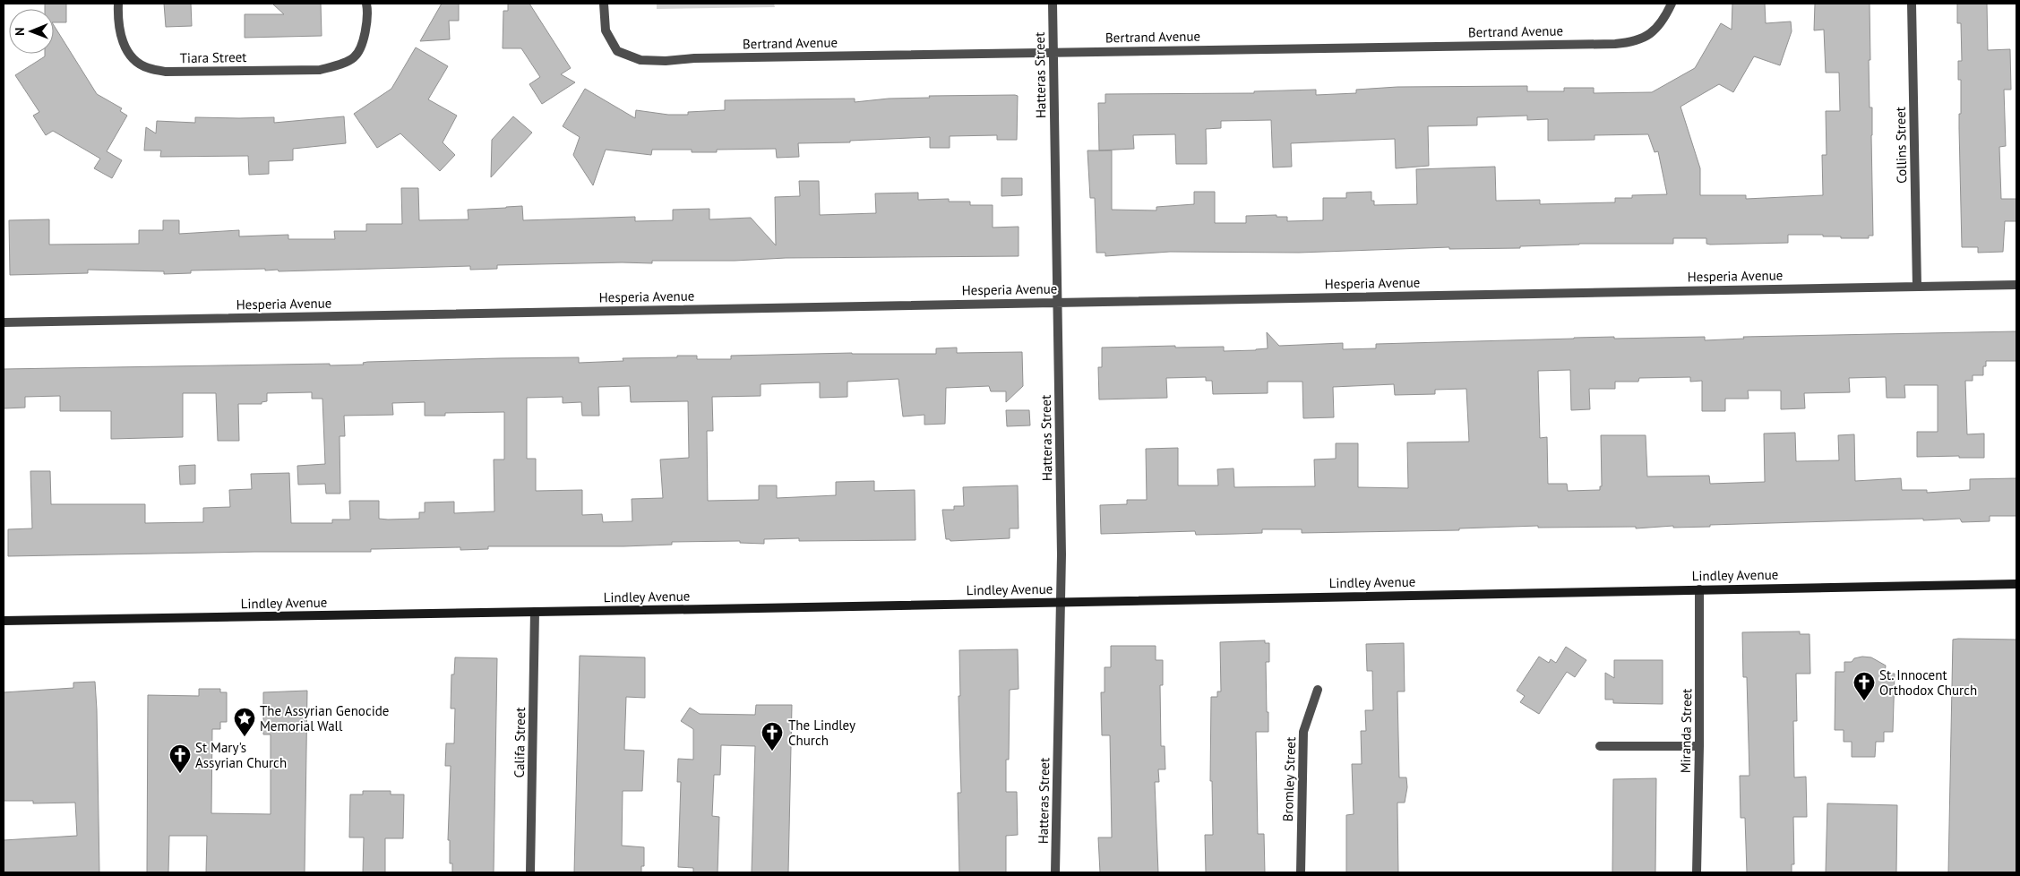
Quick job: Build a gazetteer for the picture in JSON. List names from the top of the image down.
{
  "streets": {
    "main road": ["Lindley Avenue"],
    "street": [
      "Bertrand Avenue",
      "Tiara Street",
      "Hatteras Street",
      "Collins Street",
      "Hesperia Avenue",
      "Miranda Street",
      "Califa Street",
      "Bromley Street"
    ]
  },
  "crossings": [
    ["Bertrand Avenue", "Hatteras Street"],
    ["Hatteras Street", "Hesperia Avenue"],
    ["Hatteras Street", "Lindley Avenue"],
    ["Collins Street", "Hesperia Avenue"],
    ["Lindley Avenue", "Miranda Street"],
    ["Lindley Avenue", "Califa Street"]
  ],
  "places": {
    "church": ["St. Innocent Orthodox Church", "The Lindley Church", "St Mary's Assyrian Church"],
    "place": ["The Assyrian Genocide Memorial Wall"]
  },
  "north": "left"
}
